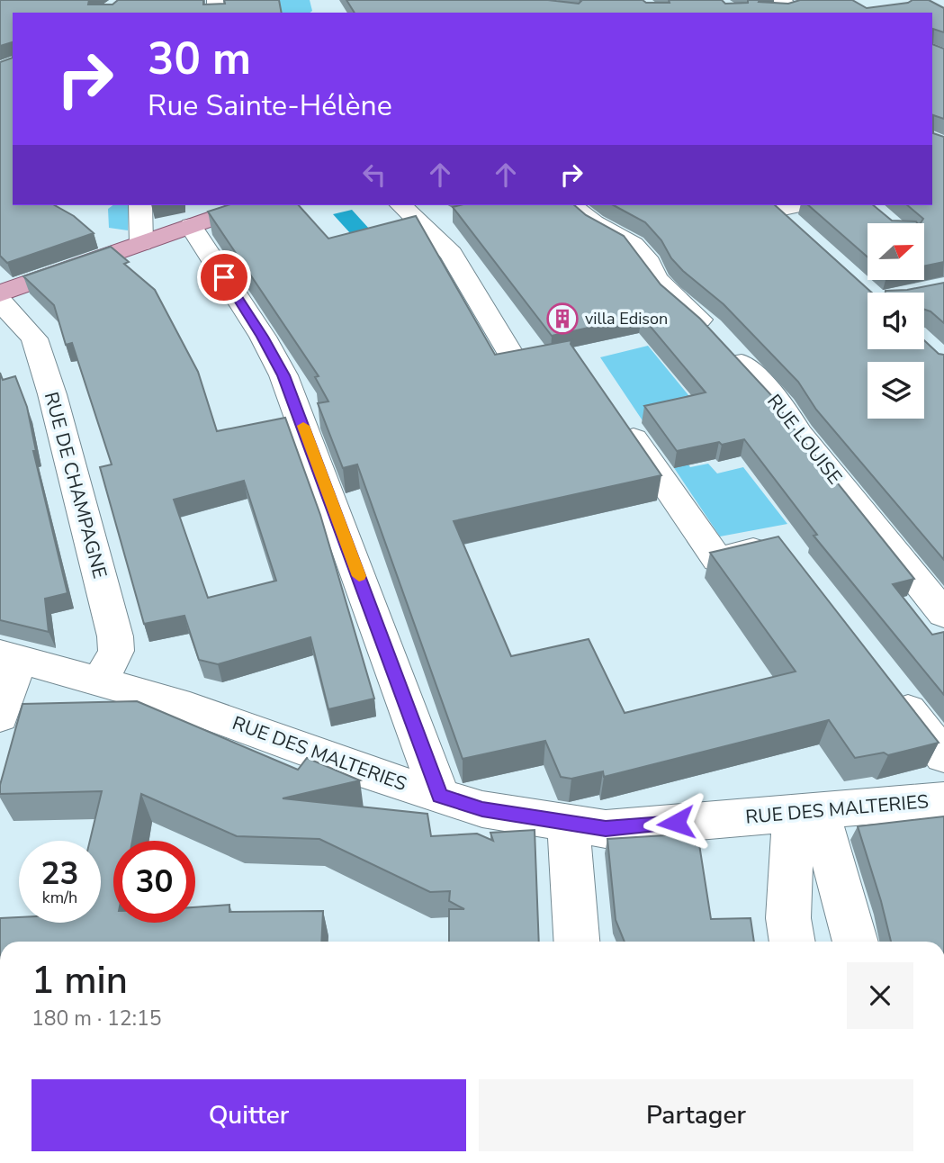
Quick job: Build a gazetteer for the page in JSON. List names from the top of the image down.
{
  "streets": {
    "street": ["RUE LOUISE", "RUE DE CHAMPAGNE", "RUE DES MALTERIES"]
  },
  "crossings": [
    ["RUE DE CHAMPAGNE", "RUE DES MALTERIES"]
  ],
  "places": {
    "building": ["villa Edison"]
  },
  "north": "right",
  "page": {
    "turn": ["30 m", "Rue Sainte-Hélène"],
    "speed": "23 km/h",
    "limit": "30",
    "heading": ["1 min", "180 m · 12:15"],
    "buttons": ["Quitter", "Partager"]
  }
}
